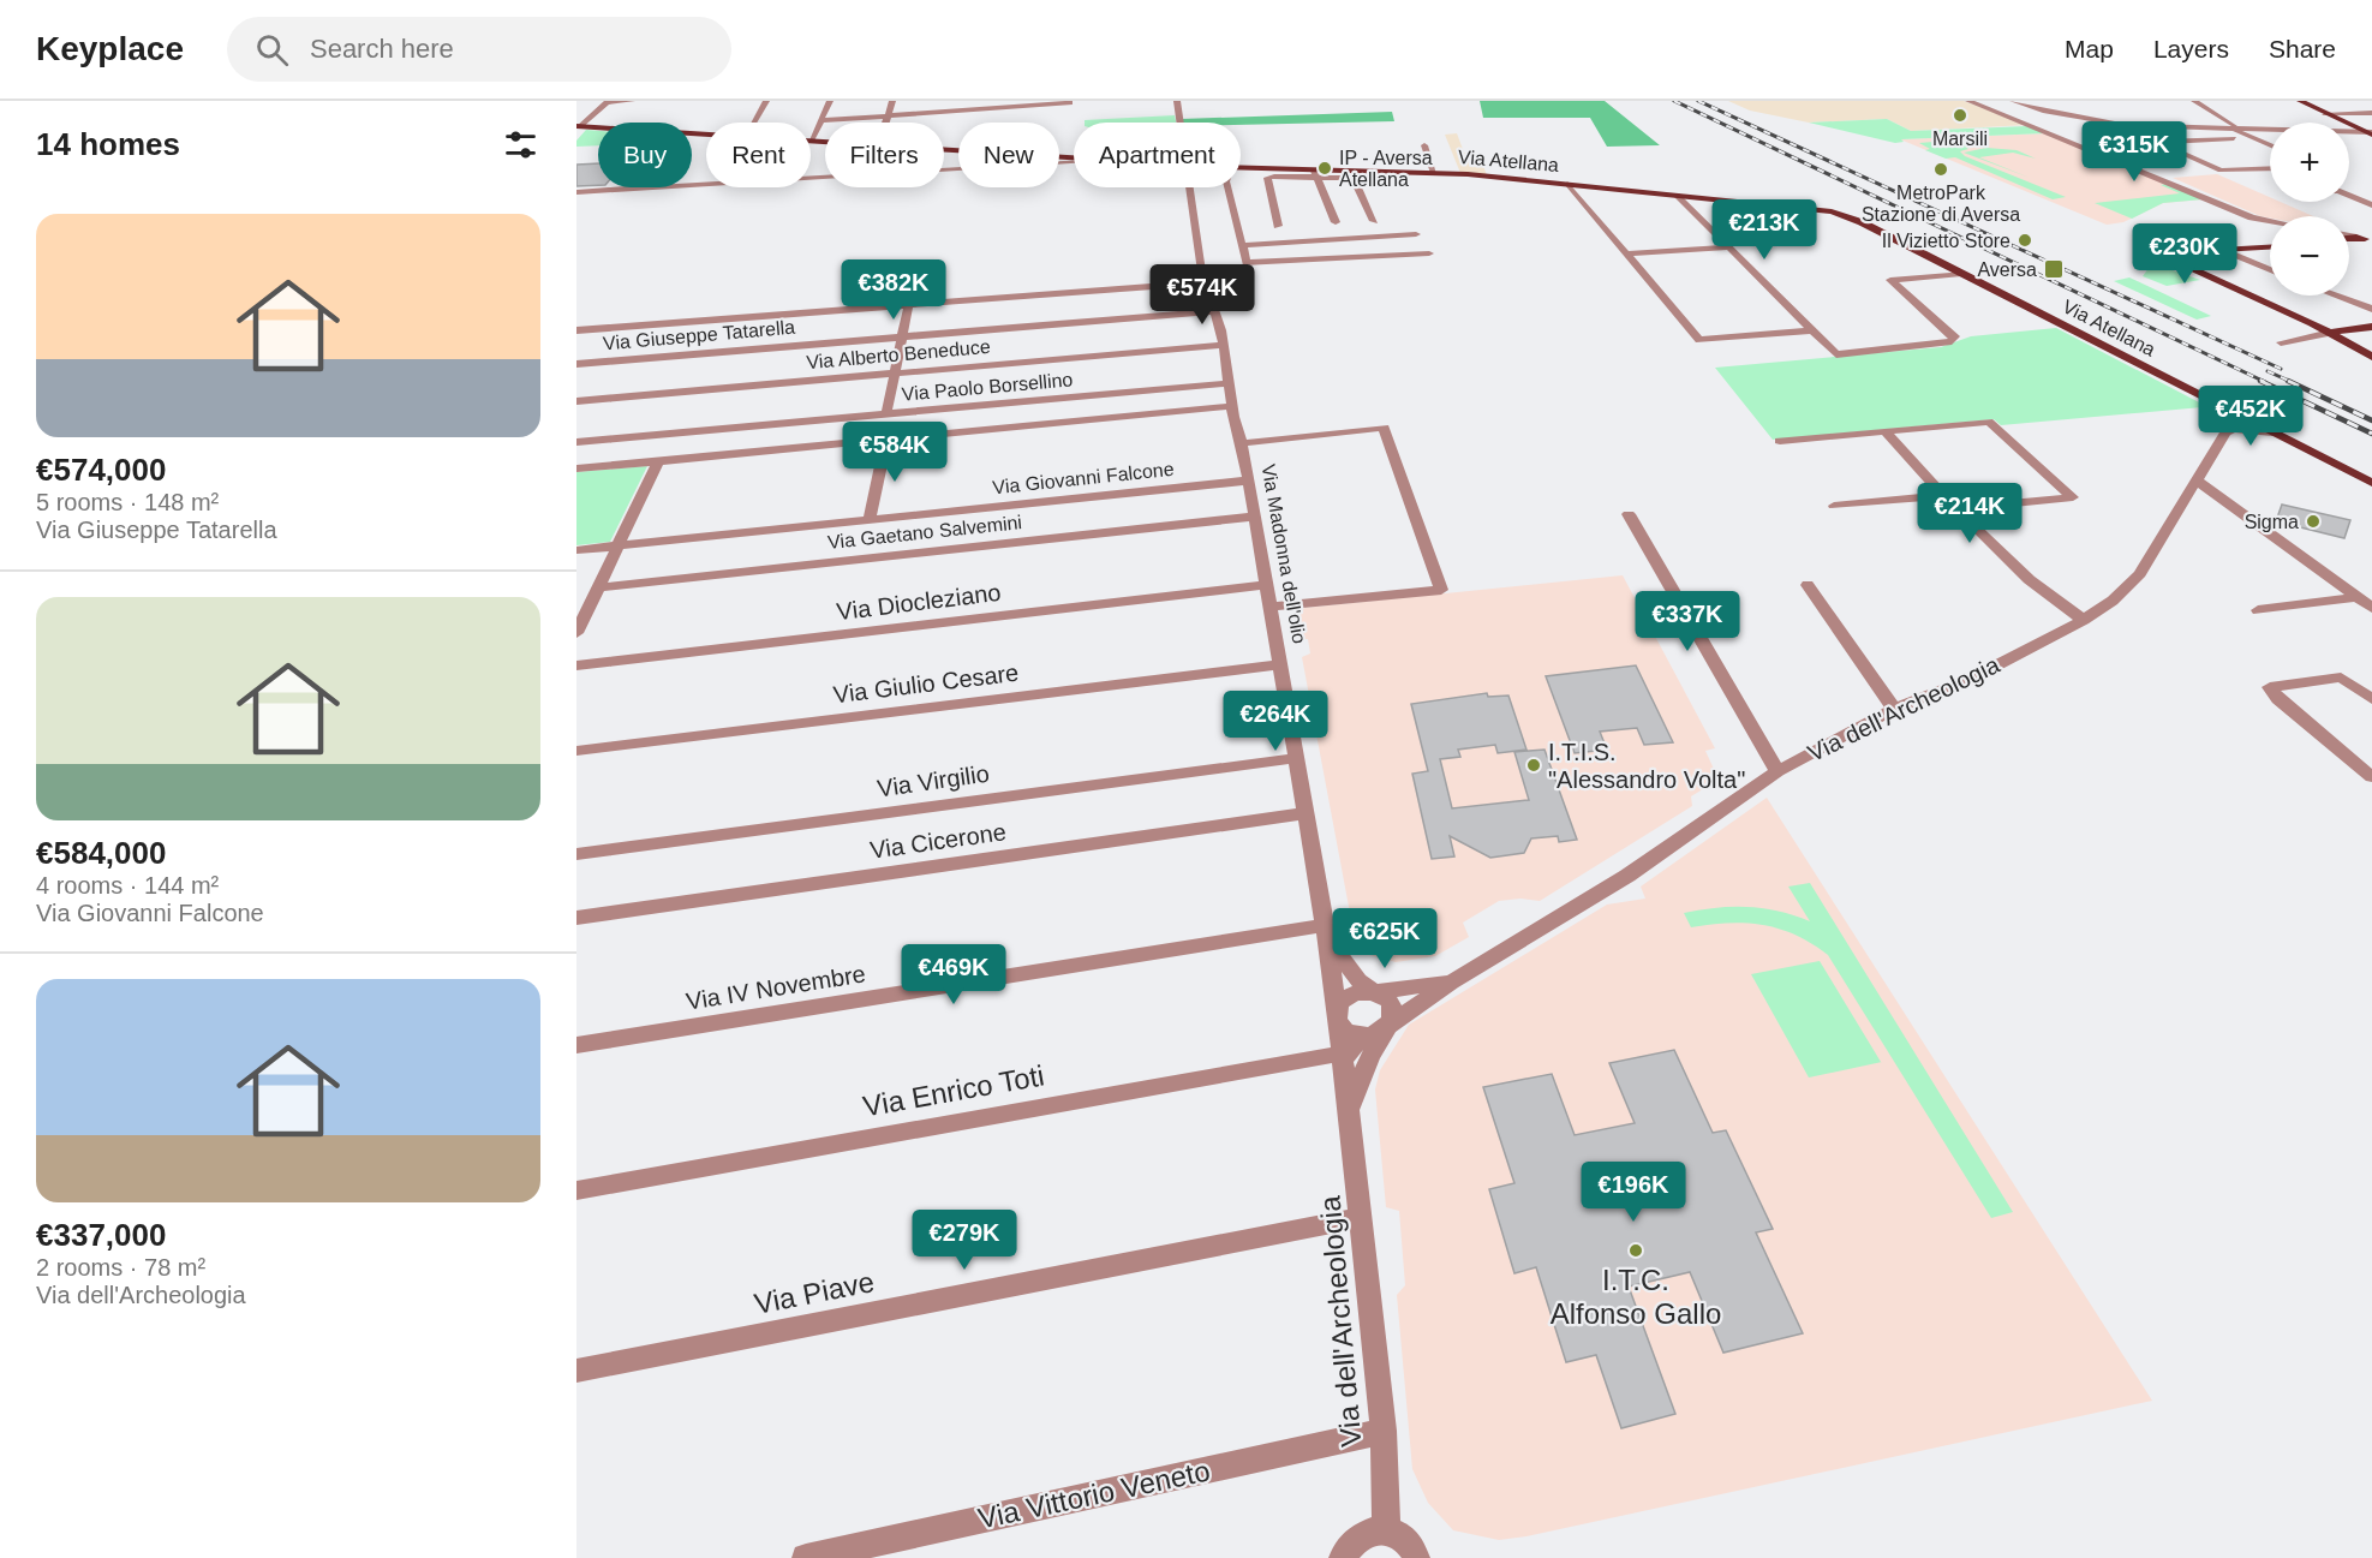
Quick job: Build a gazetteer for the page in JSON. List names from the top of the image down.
{
  "streets": {
    "main road": ["Via Atellana"],
    "street": [
      "Via Giuseppe Tatarella",
      "Via Alberto Beneduce",
      "Via Paolo Borsellino",
      "Via Giovanni Falcone",
      "Via Gaetano Salvemini",
      "Via Madonna dell'olio",
      "Via Diocleziano",
      "Via Giulio Cesare",
      "Via dell'Archeologia",
      "Via Virgilio",
      "Via Cicerone",
      "Via IV Novembre",
      "Via Enrico Toti",
      "Via Piave",
      "Via Vittorio Veneto"
    ]
  },
  "crossings": [
    ["Via Giuseppe Tatarella", "Via Madonna dell'olio"],
    ["Via Alberto Beneduce", "Via Madonna dell'olio"],
    ["Via Paolo Borsellino", "Via Madonna dell'olio"],
    ["Via Giovanni Falcone", "Via Madonna dell'olio"],
    ["Via Gaetano Salvemini", "Via Madonna dell'olio"],
    ["Via Madonna dell'olio", "Via Diocleziano"],
    ["Via Madonna dell'olio", "Via Giulio Cesare"],
    ["Via Madonna dell'olio", "Via dell'Archeologia"],
    ["Via Madonna dell'olio", "Via Virgilio"],
    ["Via Madonna dell'olio", "Via Cicerone"],
    ["Via Madonna dell'olio", "Via IV Novembre"],
    ["Via Madonna dell'olio", "Via Enrico Toti"],
    ["Via dell'Archeologia", "Via Enrico Toti"],
    ["Via dell'Archeologia", "Via Piave"],
    ["Via dell'Archeologia", "Via Vittorio Veneto"]
  ],
  "places": {
    "other": [
      "Marsili",
      "IP - Aversa Atellana",
      "MetroPark Stazione di Aversa",
      "Il Vizietto Store",
      "Sigma",
      "I.T.I.S. \"Alessandro Volta\"",
      "I.T.C. Alfonso Gallo"
    ],
    "transit": ["Aversa"]
  },
  "page": {
    "header": "Keyplace",
    "search": "Search here",
    "nav": ["Map", "Layers", "Share"],
    "heading": "14 homes",
    "price": [
      "€315K",
      "€213K",
      "€230K",
      "€382K",
      "€574K",
      "€452K",
      "€584K",
      "€214K",
      "€337K",
      "€264K",
      "€625K",
      "€469K",
      "€196K",
      "€279K"
    ],
    "map_buttons": ["+", "−"],
    "chip": [
      "Buy",
      "Rent",
      "Filters",
      "New",
      "Apartment"
    ],
    "list": [
      {
        "name": "€574,000",
        "note": "5 rooms · 148 m² · Via Giuseppe Tatarella"
      },
      {
        "name": "€584,000",
        "note": "4 rooms · 144 m² · Via Giovanni Falcone"
      },
      {
        "name": "€337,000",
        "note": "2 rooms · 78 m² · Via dell'Archeologia"
      }
    ]
  }
}
